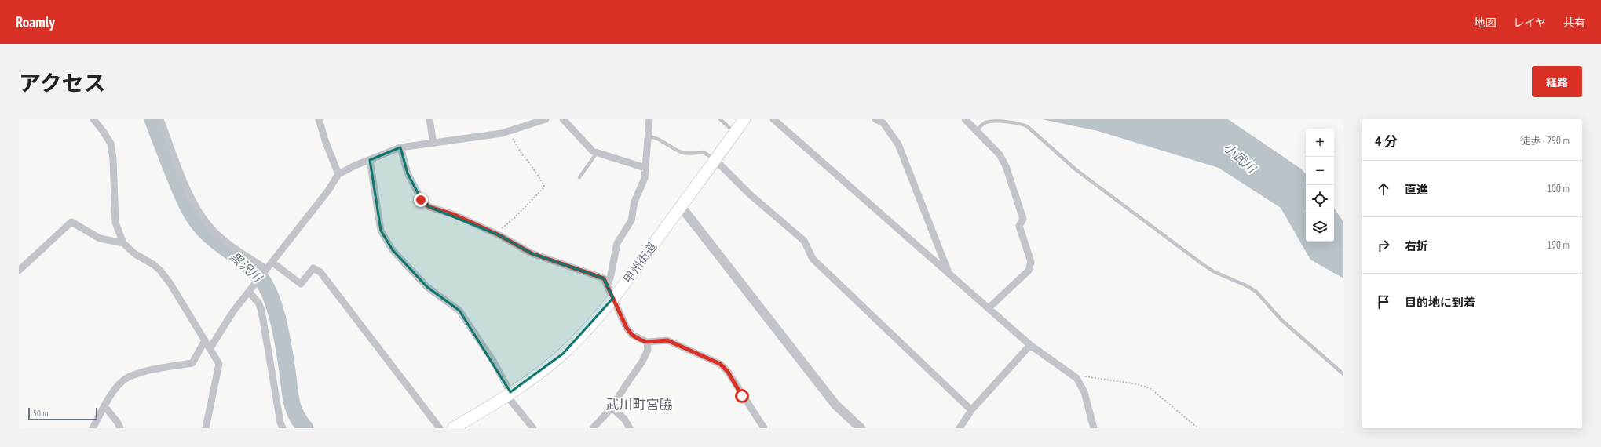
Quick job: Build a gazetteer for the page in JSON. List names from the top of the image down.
{
  "streets": {
    "highway": ["甲州街道"]
  },
  "districts": ["武川町宮脇"],
  "water": ["小武川", "黒沢川"],
  "scale_bar": "50 m",
  "page": {
    "header": "Roamly",
    "nav": ["地図", "レイヤ", "共有"],
    "title": "アクセス",
    "buttons": "経路",
    "heading": ["4 分", "徒歩 · 290 m"],
    "map_buttons": ["+", "−"],
    "list": [
      ["直進", "100 m"],
      ["右折", "190 m"],
      "目的地に到着"
    ],
    "scale": "50 m"
  }
}
